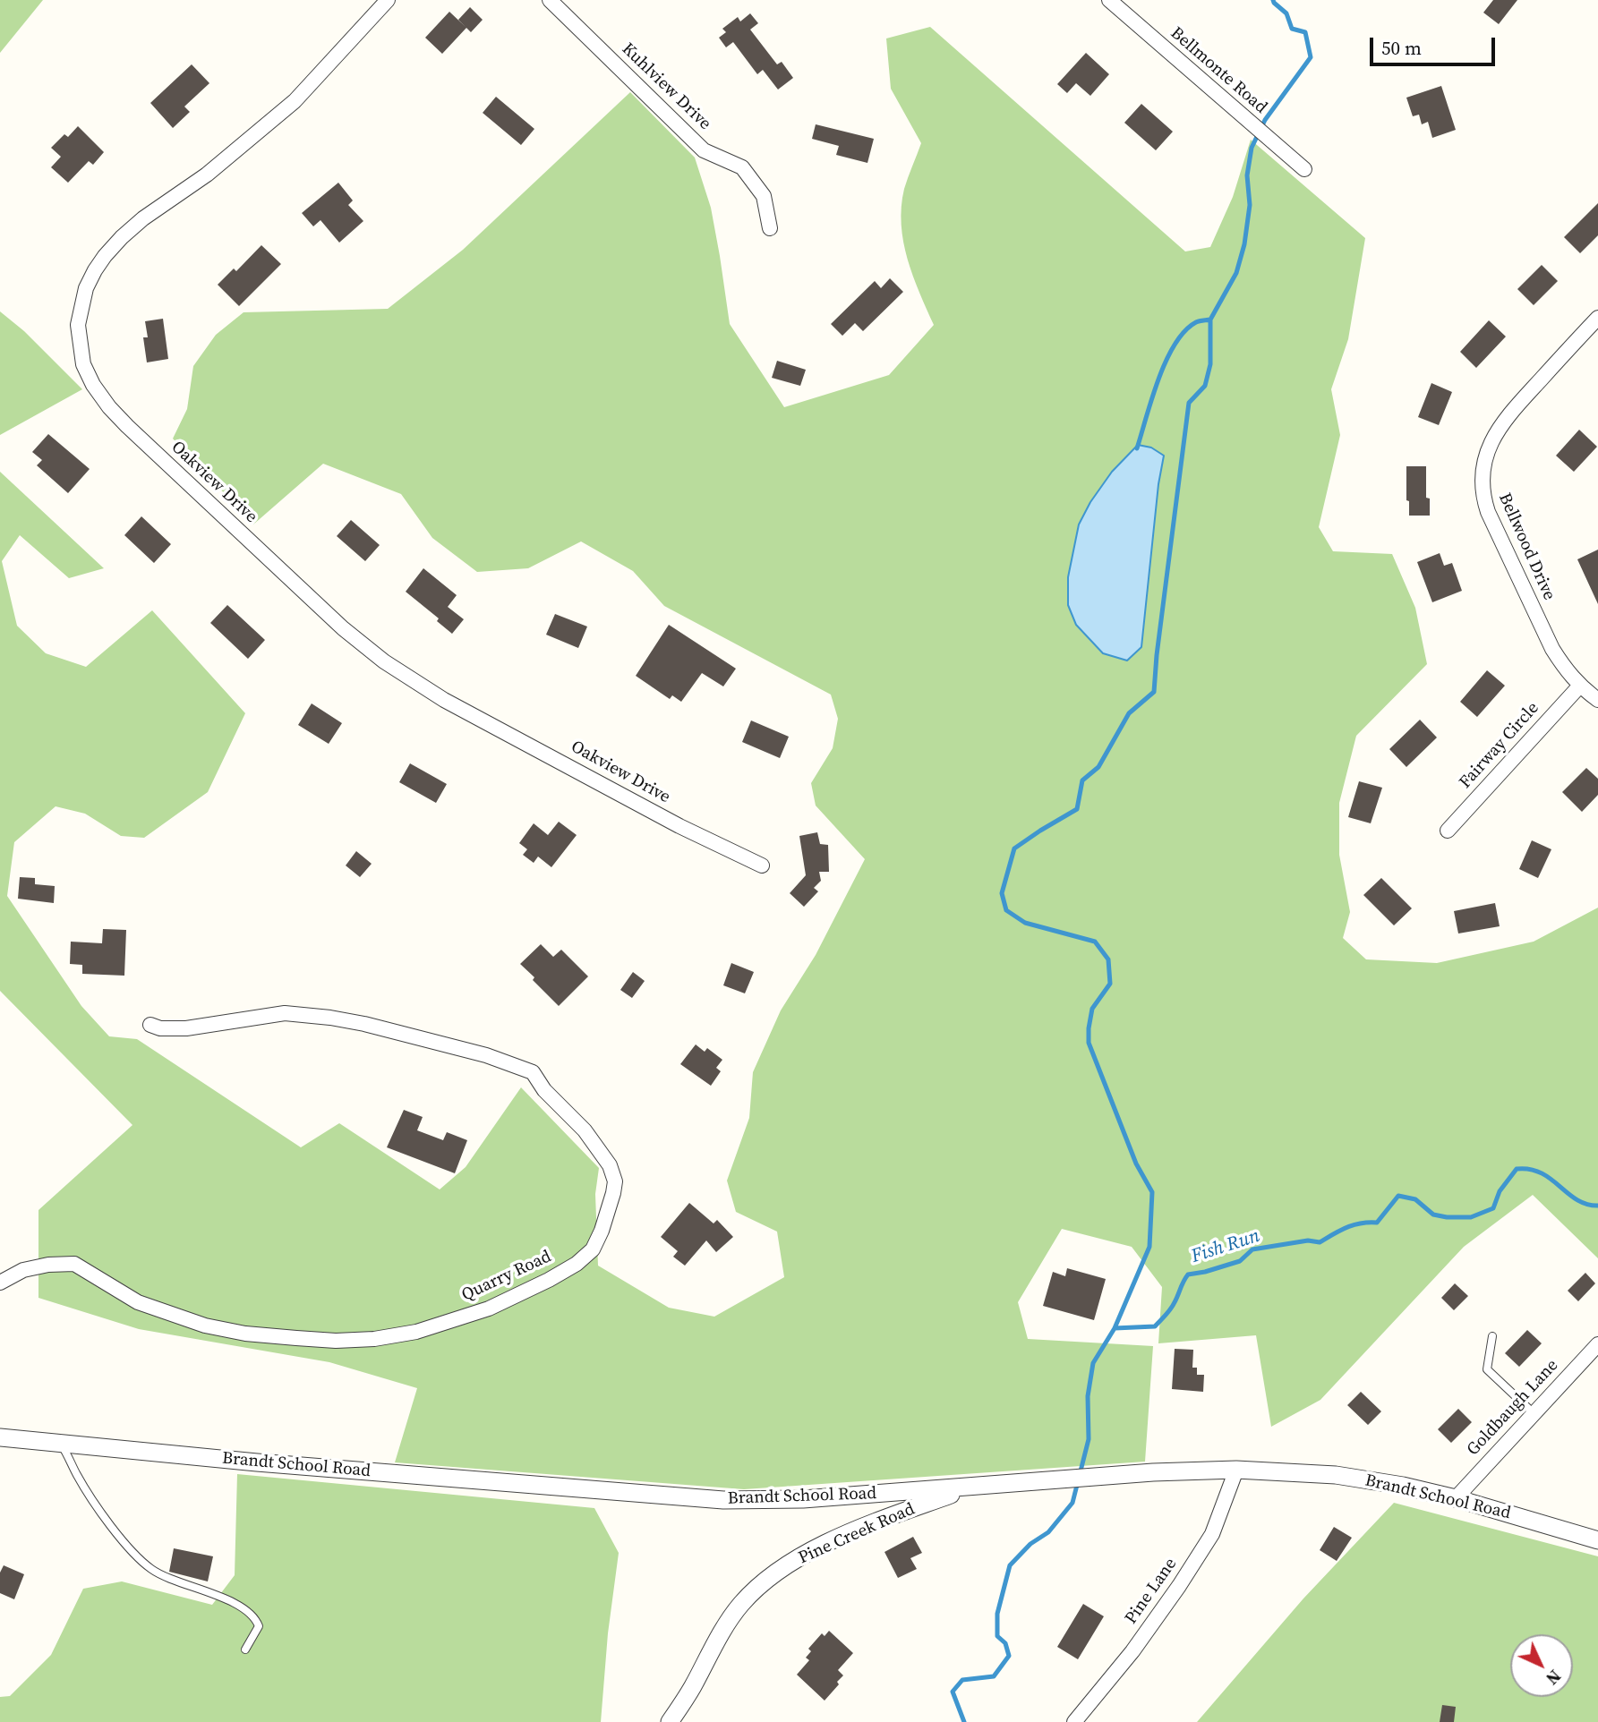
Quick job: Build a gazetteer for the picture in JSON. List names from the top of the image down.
{
  "streets": {
    "street": [
      "Bellmonte Road",
      "Kuhlview Drive",
      "Oakview Drive",
      "Bellwood Drive",
      "Fairway Circle",
      "Quarry Road",
      "Goldbaugh Lane",
      "Brandt School Road",
      "Pine Creek Road",
      "Pine Lane"
    ]
  },
  "crossings": [
    ["Bellwood Drive", "Fairway Circle"],
    ["Goldbaugh Lane", "Brandt School Road"],
    ["Brandt School Road", "Pine Creek Road"],
    ["Brandt School Road", "Pine Lane"]
  ],
  "water": ["Fish Run"],
  "scale_bar": "50 m",
  "north": "bottom right"
}
